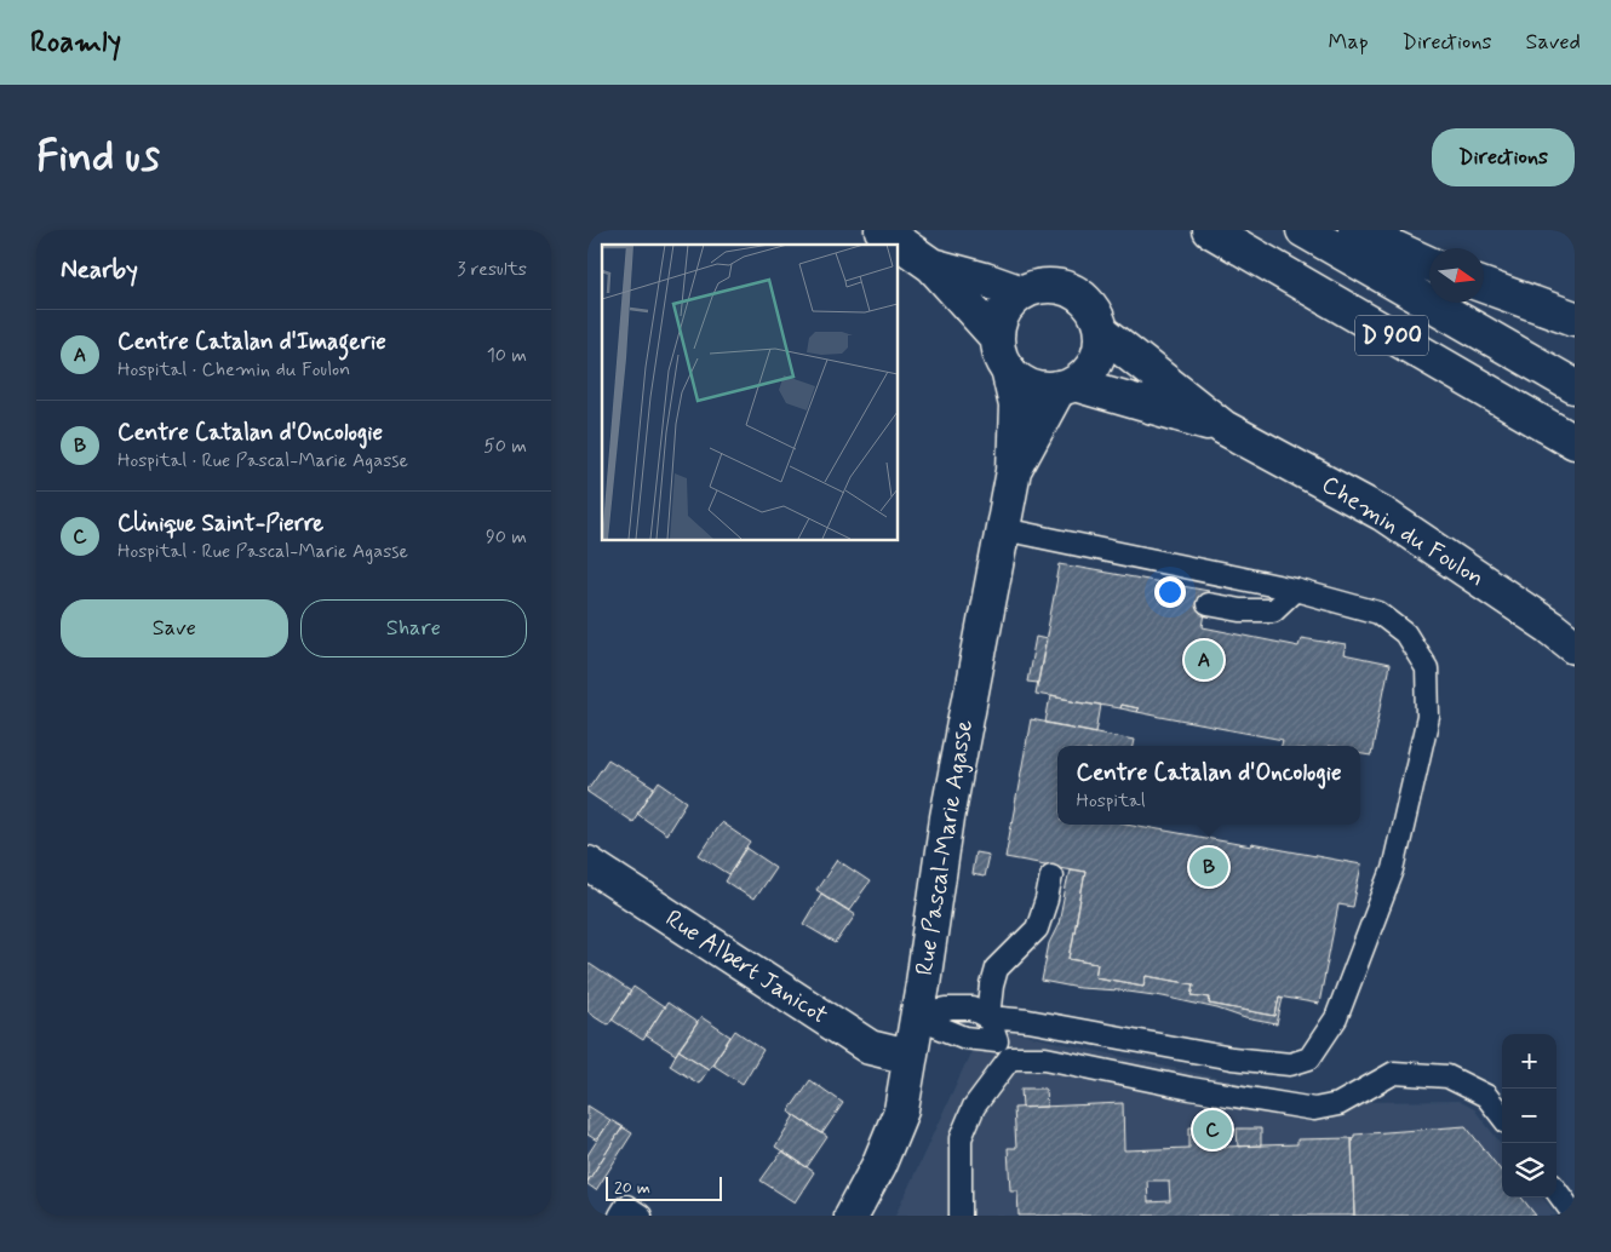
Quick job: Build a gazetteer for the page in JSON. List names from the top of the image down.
{
  "streets": {
    "main road": [
      "D 900",
      "Chemin du Foulon",
      "Rue Pascal-Marie Agasse",
      "Rue Albert Janicot"
    ]
  },
  "crossings": [
    ["Chemin du Foulon", "Rue Pascal-Marie Agasse"],
    ["Rue Pascal-Marie Agasse", "Rue Albert Janicot"]
  ],
  "scale_bar": "20 m",
  "north": "right",
  "page": {
    "header": "Roamly",
    "nav": ["Map", "Directions", "Saved"],
    "buttons": [
      "Directions",
      ["Save", "Share"]
    ],
    "title": "Find us",
    "heading": ["Nearby", "3 results"],
    "list": [
      {
        "mark": "A",
        "name": "Centre Catalan d'Imagerie",
        "note": "Hospital · Chemin du Foulon",
        "value": "10 m"
      },
      {
        "mark": "B",
        "name": "Centre Catalan d'Oncologie",
        "note": "Hospital · Rue Pascal-Marie Agasse",
        "value": "50 m"
      },
      {
        "mark": "C",
        "name": "Clinique Saint-Pierre",
        "note": "Hospital · Rue Pascal-Marie Agasse",
        "value": "90 m"
      }
    ],
    "pins": ["A", "B", "C"],
    "popup": ["Centre Catalan d'Oncologie", "Hospital"],
    "map_buttons": ["+", "−"],
    "scale": "20 m"
  }
}
